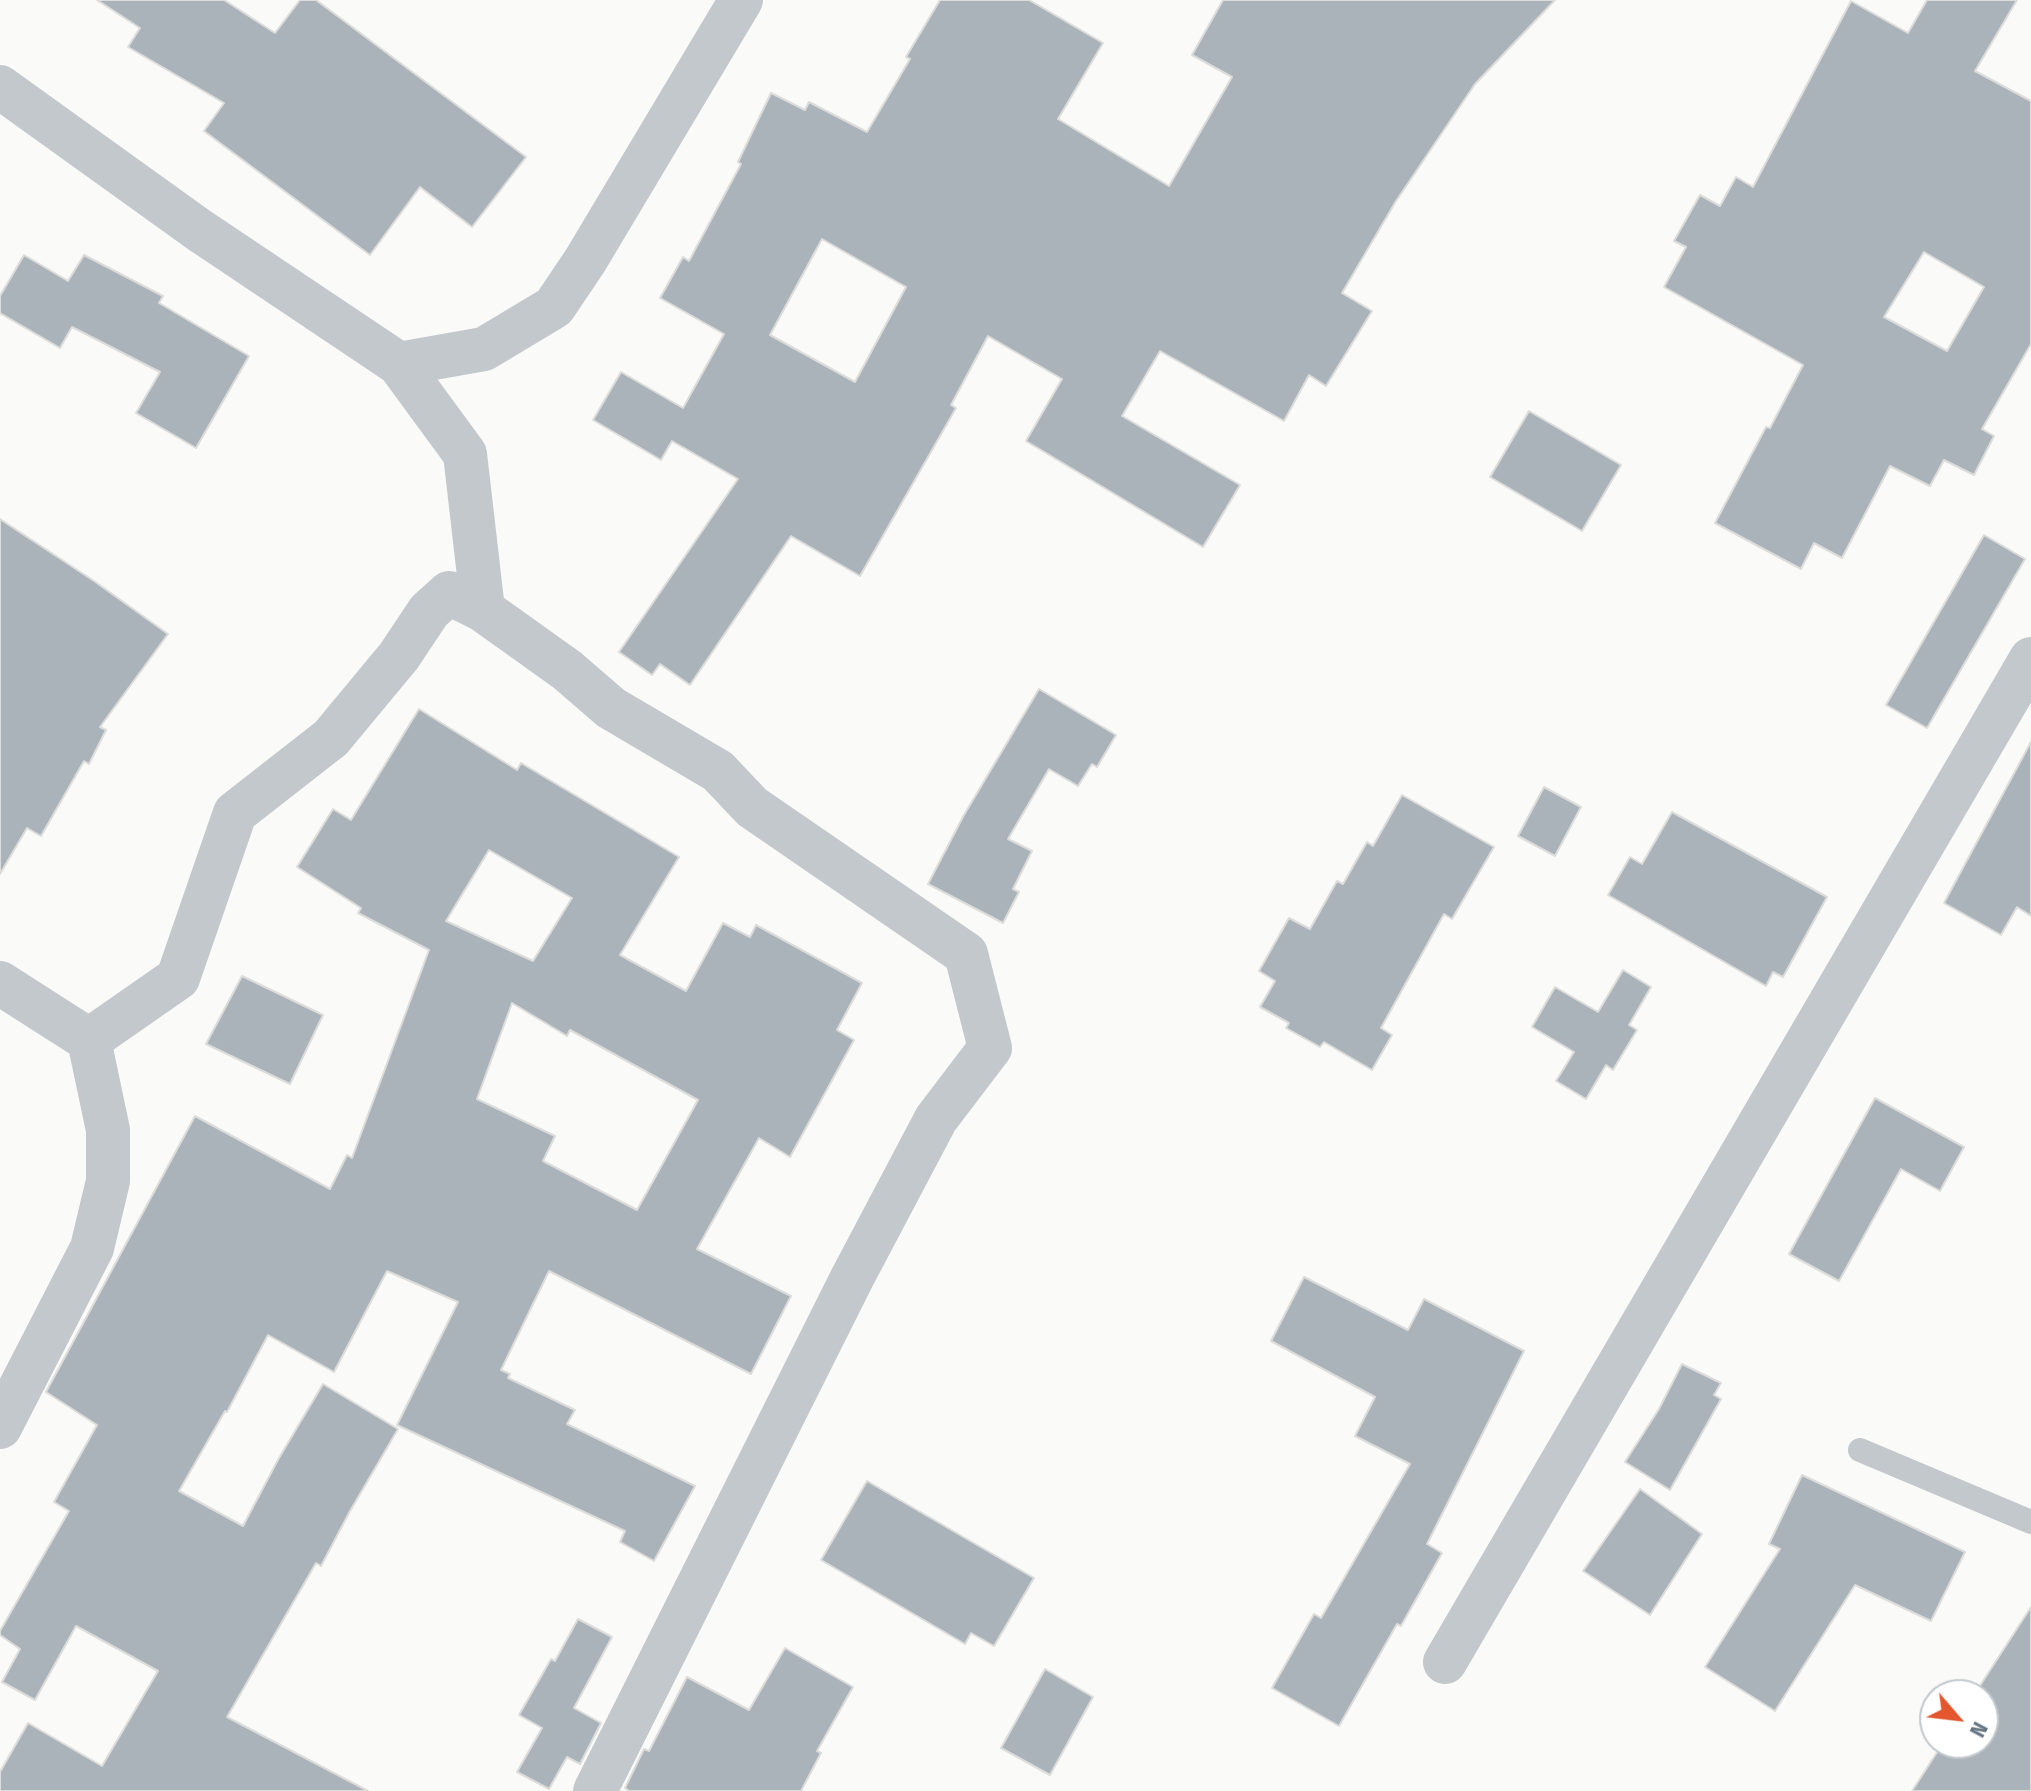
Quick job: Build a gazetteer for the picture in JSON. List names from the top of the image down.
{
  "north": "bottom right"
}
